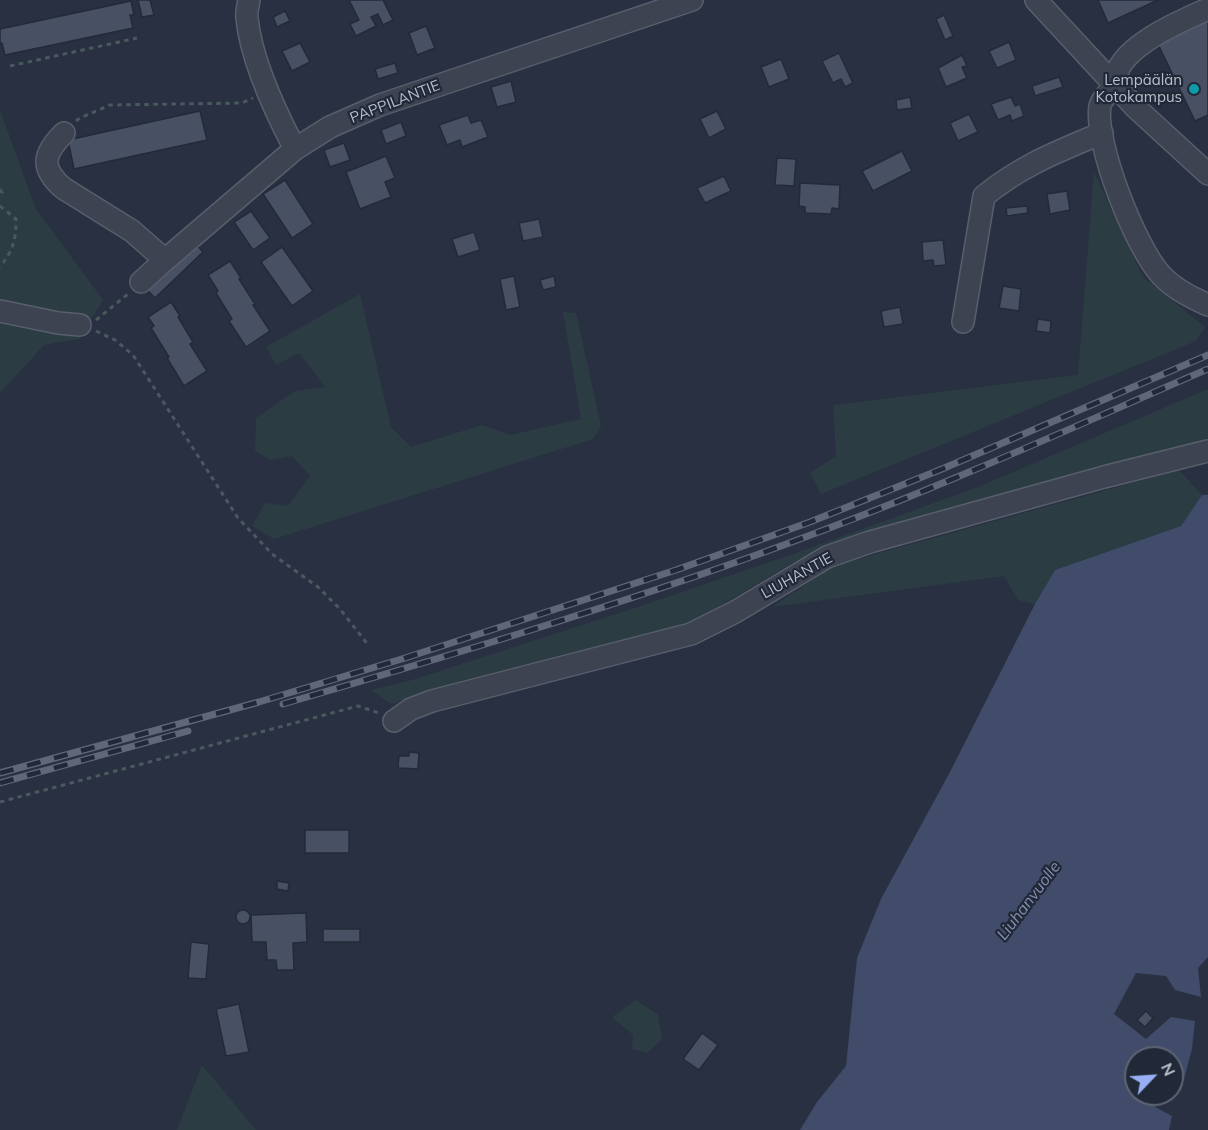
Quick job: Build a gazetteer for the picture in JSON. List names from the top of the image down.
{
  "streets": {
    "street": ["PAPPILANTIE", "LIUHANTIE"]
  },
  "water": ["Liuhanvuolle"],
  "places": ["Lempäälän Kotokampus"],
  "north": "top right"
}
